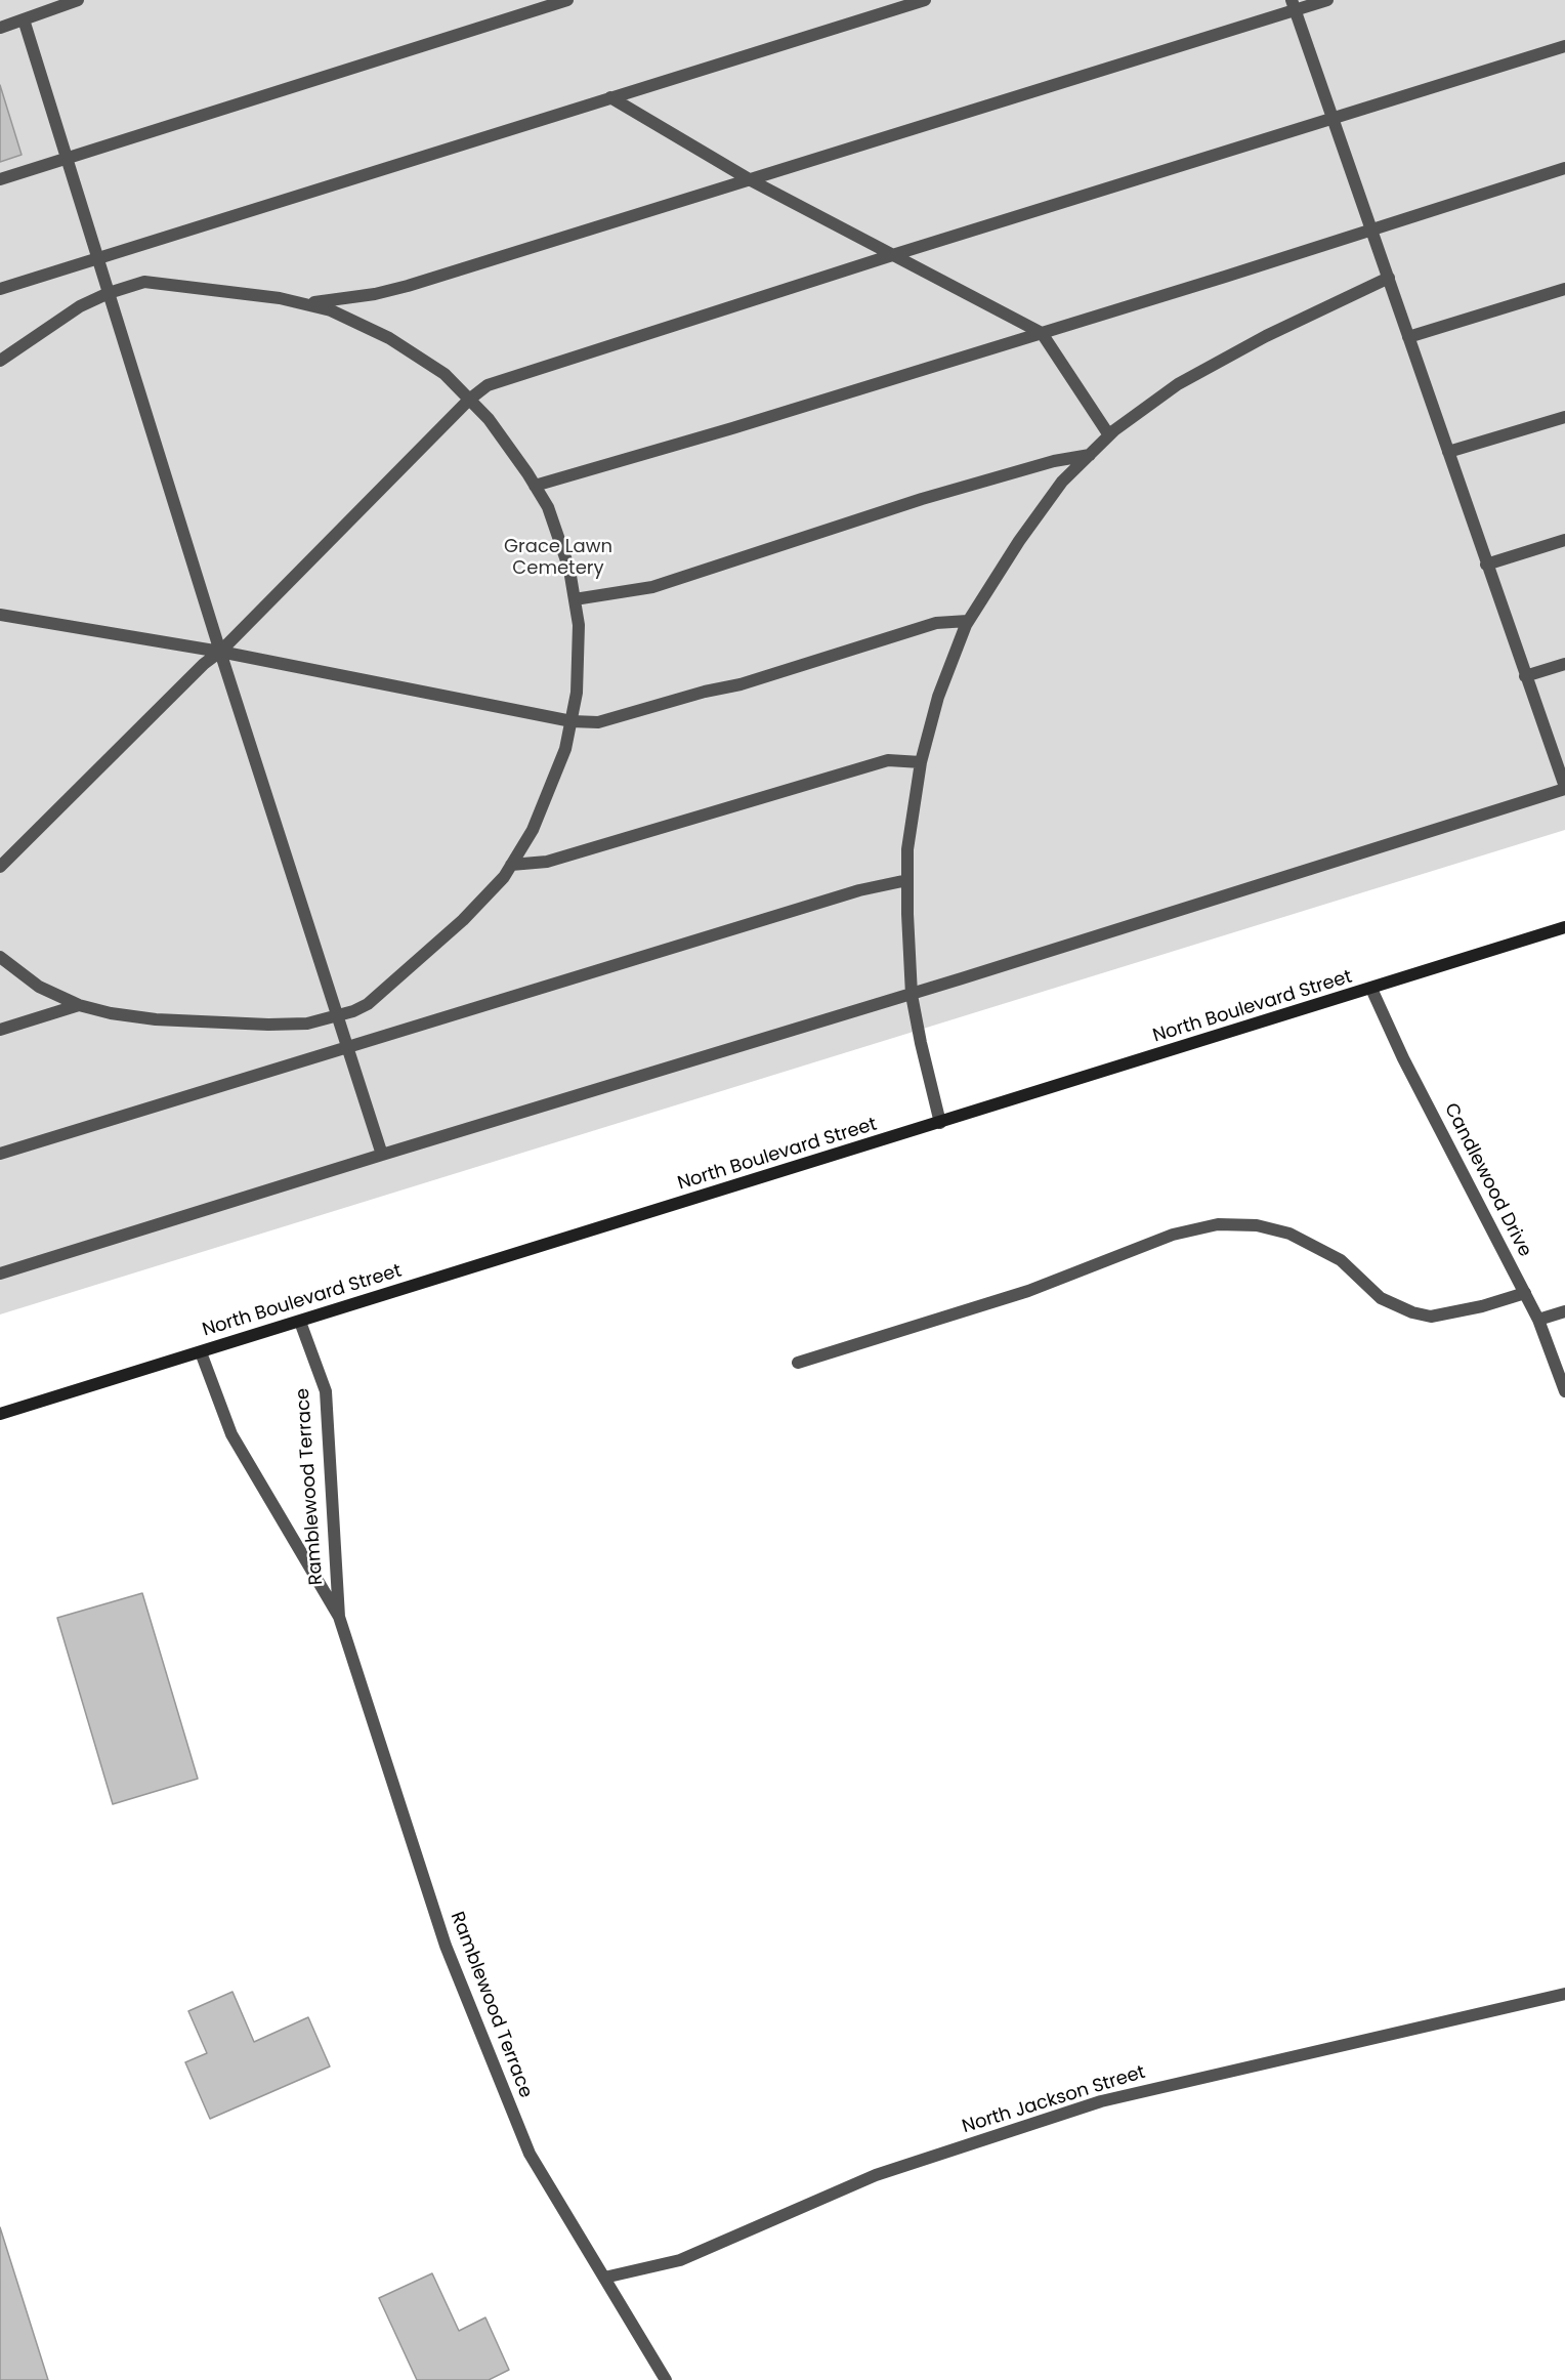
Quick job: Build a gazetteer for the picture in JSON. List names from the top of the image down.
{
  "streets": {
    "main road": ["North Boulevard Street"],
    "street": ["Candlewood Drive", "Ramblewood Terrace", "North Jackson Street"]
  },
  "crossings": [
    ["North Boulevard Street", "Candlewood Drive"],
    ["North Boulevard Street", "Ramblewood Terrace"],
    ["Ramblewood Terrace", "North Jackson Street"]
  ],
  "parks": ["Grace Lawn Cemetery"]
}
